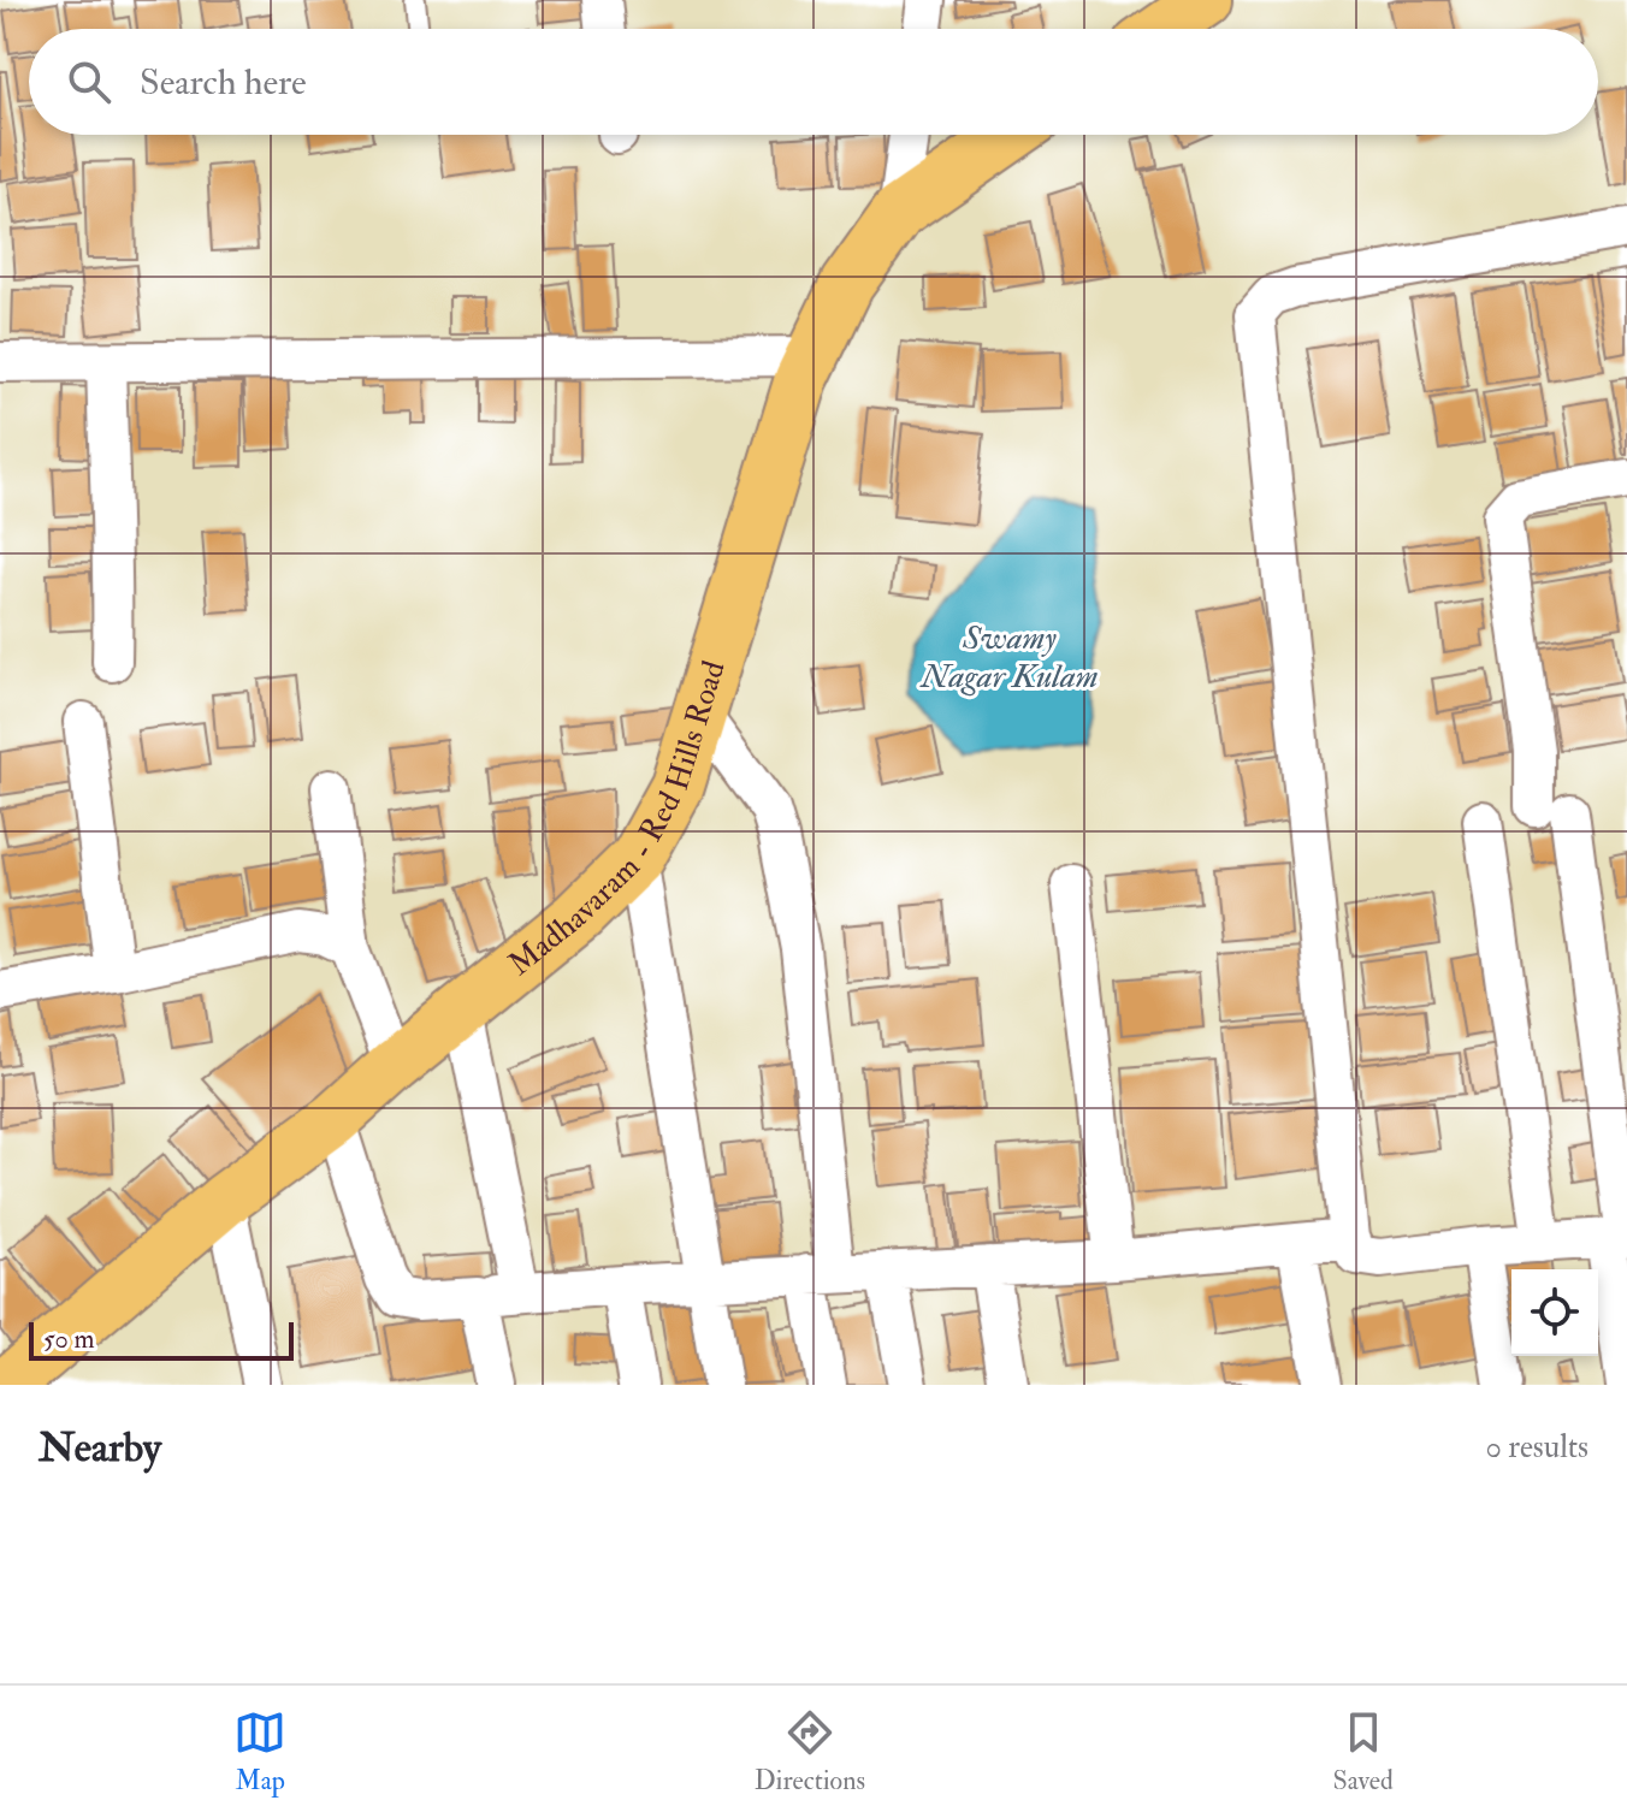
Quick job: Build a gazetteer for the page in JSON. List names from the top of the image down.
{
  "streets": {
    "main road": ["Madhavaram - Red Hills Road"]
  },
  "water": ["Swamy Nagar Kulam"],
  "scale_bar": "50 m",
  "page": {
    "search": "Search here",
    "scale": "50 m",
    "heading": ["Nearby", "0 results"],
    "nav": ["Map", "Directions", "Saved"]
  }
}
